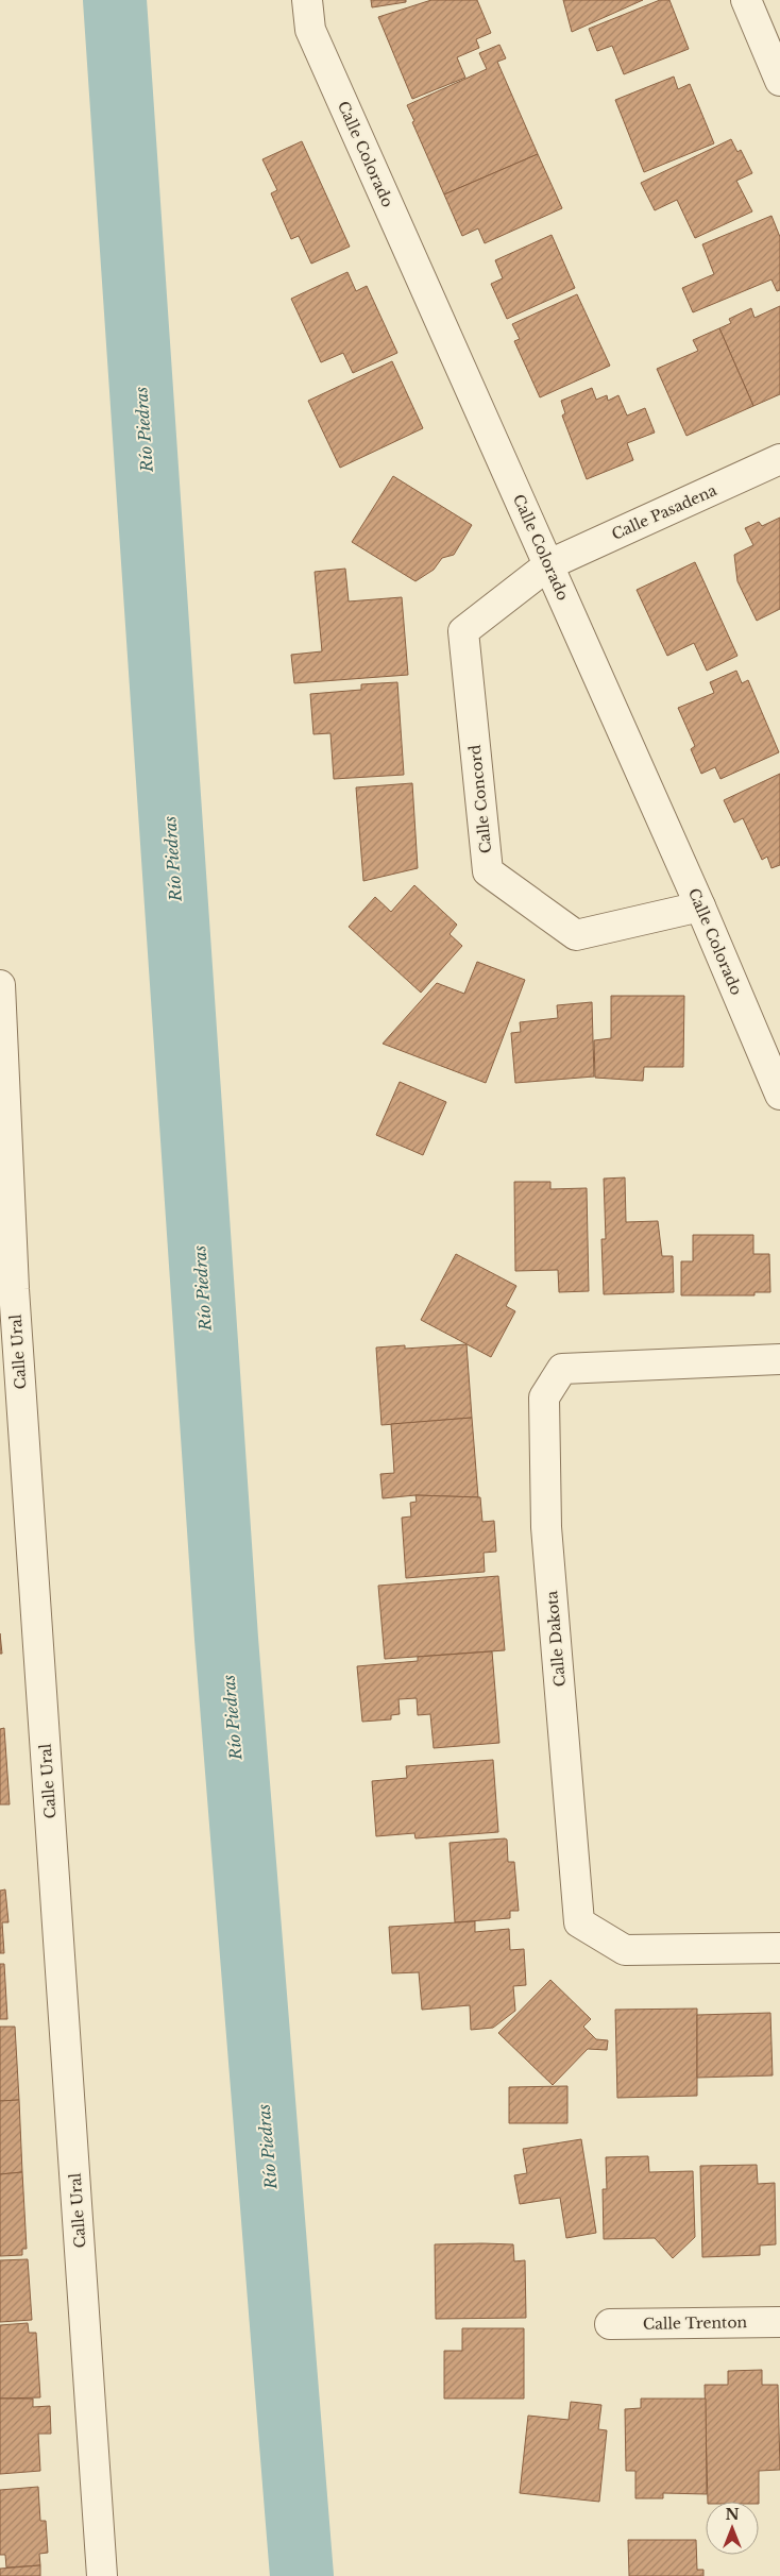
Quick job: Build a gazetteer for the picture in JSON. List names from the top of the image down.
{
  "streets": {
    "street": [
      "Calle Colorado",
      "Calle Pasadena",
      "Calle Concord",
      "Calle Ural",
      "Calle Dakota",
      "Calle Trenton"
    ]
  },
  "crossings": [
    ["Calle Colorado", "Calle Pasadena"],
    ["Calle Colorado", "Calle Concord"],
    ["Calle Pasadena", "Calle Concord"]
  ],
  "water": ["Río Piedras"],
  "north": "top"
}
